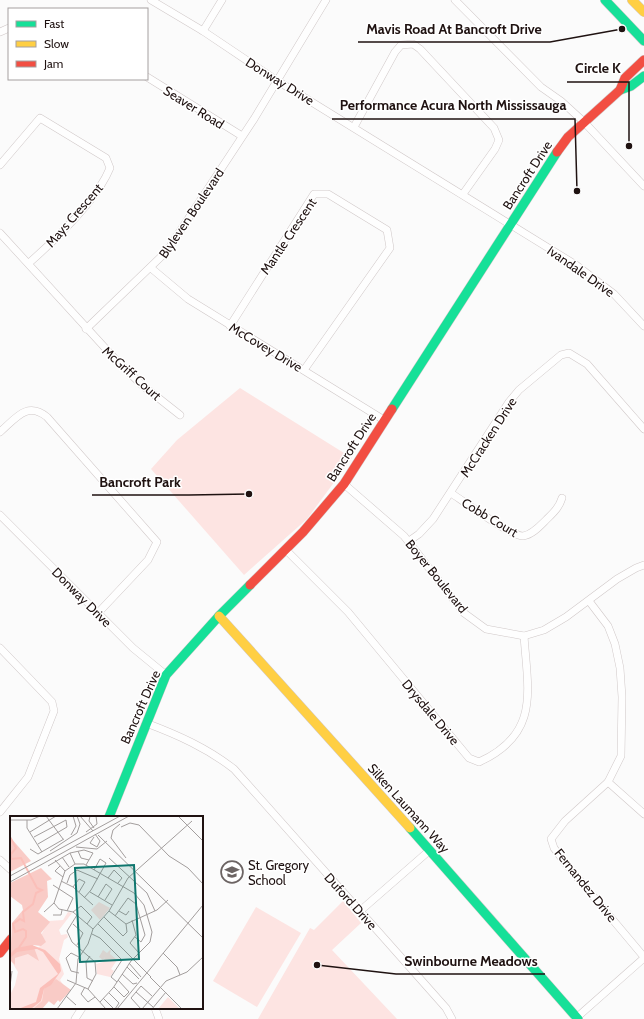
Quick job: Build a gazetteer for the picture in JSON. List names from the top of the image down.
{
  "streets": {
    "street": [
      "Donway Drive",
      "Seaver Road",
      "Bancroft Drive",
      "Blyleven Boulevard",
      "Mays Crescent",
      "Mantle Crescent",
      "Ivandale Drive",
      "McCovey Drive",
      "McGriff Court",
      "McCracken Drive",
      "Cobb Court",
      "Boyer Boulevard",
      "Drysdale Drive",
      "Silken Laumann Way",
      "Fernandez Drive",
      "Duford Drive"
    ]
  },
  "crossings": [
    ["Donway Drive", "Bancroft Drive"],
    ["Donway Drive", "Blyleven Boulevard"],
    ["Donway Drive", "Ivandale Drive"],
    ["Seaver Road", "Blyleven Boulevard"],
    ["Bancroft Drive", "Ivandale Drive"],
    ["Bancroft Drive", "McCovey Drive"],
    ["Bancroft Drive", "Boyer Boulevard"],
    ["Bancroft Drive", "Drysdale Drive"],
    ["Bancroft Drive", "Silken Laumann Way"],
    ["Bancroft Drive", "Duford Drive"],
    ["Blyleven Boulevard", "McCovey Drive"],
    ["Blyleven Boulevard", "McGriff Court"],
    ["Mays Crescent", "McGriff Court"],
    ["Mantle Crescent", "McCovey Drive"],
    ["McCracken Drive", "Cobb Court"],
    ["McCracken Drive", "Boyer Boulevard"],
    ["Boyer Boulevard", "Drysdale Drive"],
    ["Boyer Boulevard", "Fernandez Drive"]
  ],
  "places": {
    "other": [
      "Mavis Road At Bancroft Drive",
      "Circle K",
      "Performance Acura North Mississauga",
      "Bancroft Park",
      "Swinbourne Meadows"
    ],
    "school or university": ["St. Gregory School"]
  },
  "legend": ["Fast", "Slow", "Jam"]
}
